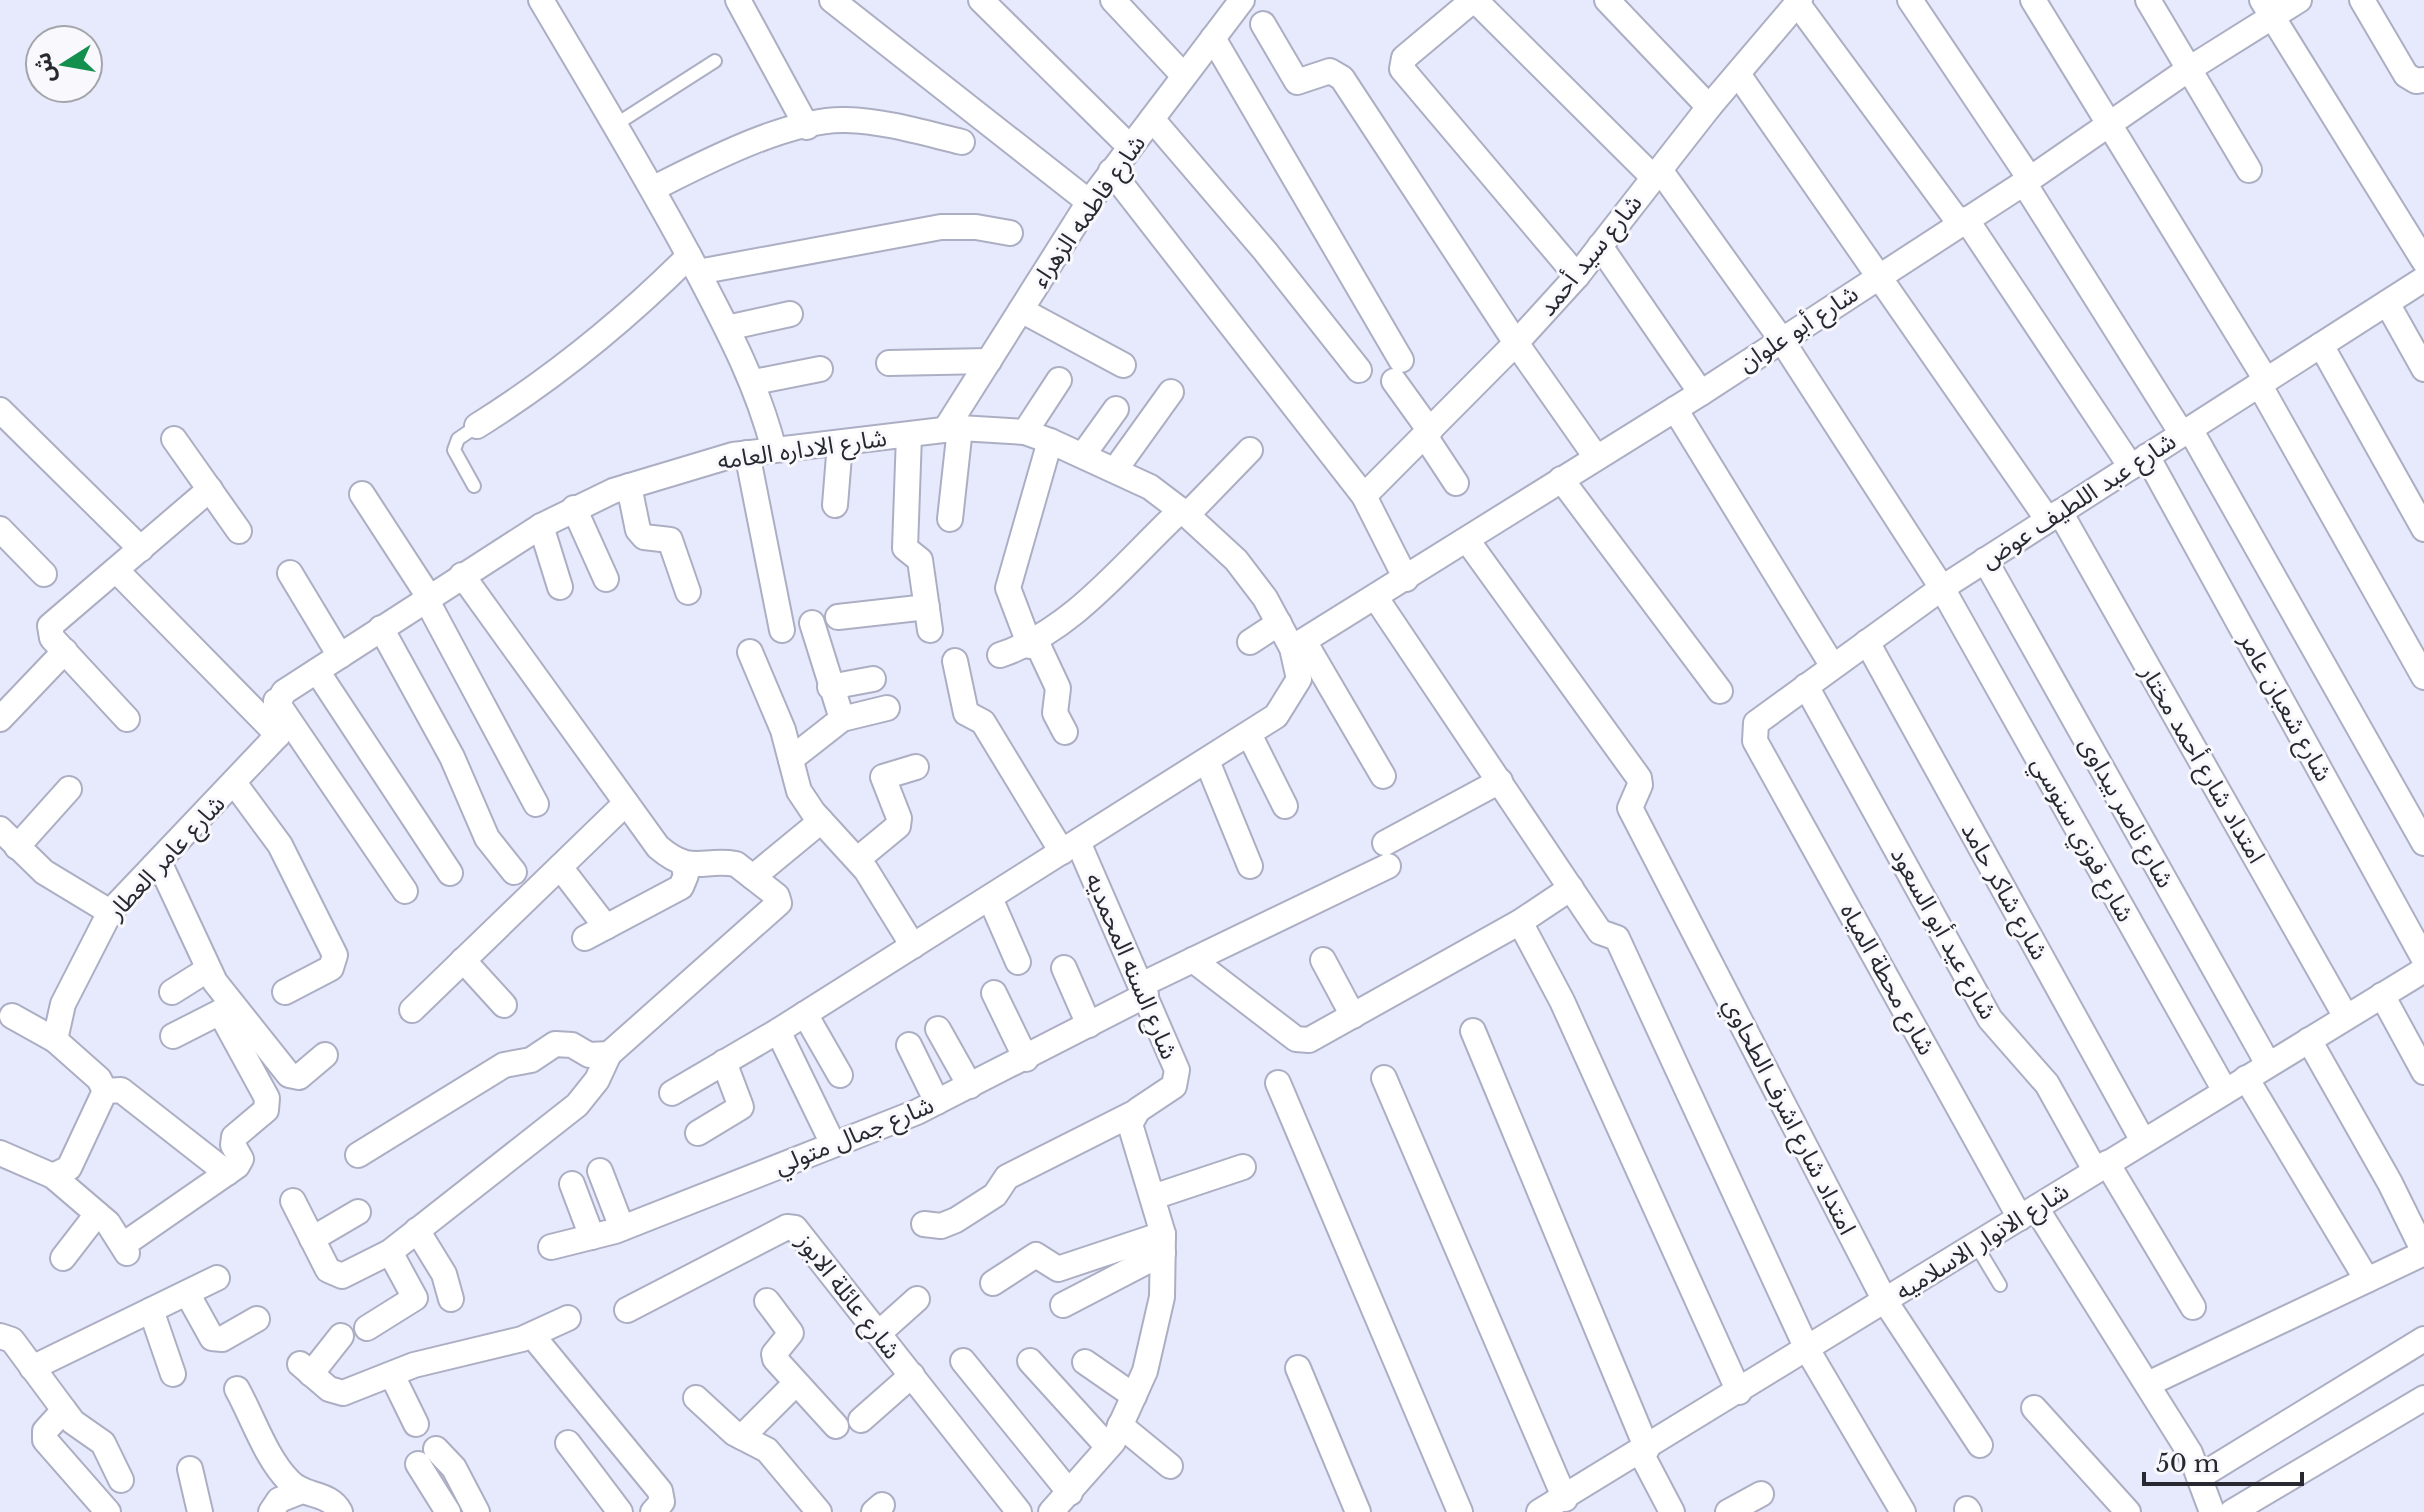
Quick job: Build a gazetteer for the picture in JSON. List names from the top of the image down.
{
  "streets": {
    "street": [
      "شارع فاطمه الزهراء",
      "شارع سيد أحمد",
      "شارع أبو علوان",
      "شارع الاداره العامه",
      "شارع عبد اللطيف عوض",
      "شارع شعبان عامر",
      "امتداد شارع أحمد مختار",
      "شارع ناصر بيداوى",
      "شارع فوزي سنوسي",
      "شارع عامر العطار",
      "شارع شاكر حامد",
      "شارع عيد أبو السعود",
      "شارع السنه المحمديه",
      "شارع محطة المياه",
      "امتداد شارع اشرف الطحاوي",
      "شارع جمال متولي",
      "شارع الانوار الاسلاميه",
      "شارع عائلة الابوز"
    ]
  },
  "crossings": [
    ["شارع فاطمه الزهراء", "شارع الاداره العامه"],
    ["شارع سيد أحمد", "شارع شعبان عامر"],
    ["شارع سيد أحمد", "امتداد شارع أحمد مختار"],
    ["شارع سيد أحمد", "شارع فوزي سنوسي"],
    ["شارع أبو علوان", "شارع الاداره العامه"],
    ["شارع أبو علوان", "شارع شعبان عامر"],
    ["شارع أبو علوان", "امتداد شارع أحمد مختار"],
    ["شارع أبو علوان", "شارع فوزي سنوسي"],
    ["شارع أبو علوان", "امتداد شارع اشرف الطحاوي"],
    ["شارع عبد اللطيف عوض", "شارع شعبان عامر"],
    ["شارع عبد اللطيف عوض", "امتداد شارع أحمد مختار"],
    ["شارع عبد اللطيف عوض", "شارع ناصر بيداوى"],
    ["شارع عبد اللطيف عوض", "شارع فوزي سنوسي"],
    ["شارع عبد اللطيف عوض", "شارع شاكر حامد"],
    ["شارع عبد اللطيف عوض", "شارع عيد أبو السعود"],
    ["شارع عبد اللطيف عوض", "شارع محطة المياه"],
    ["امتداد شارع أحمد مختار", "شارع الانوار الاسلاميه"],
    ["شارع ناصر بيداوى", "شارع الانوار الاسلاميه"],
    ["شارع فوزي سنوسي", "شارع الانوار الاسلاميه"],
    ["شارع شاكر حامد", "شارع الانوار الاسلاميه"],
    ["شارع عيد أبو السعود", "شارع الانوار الاسلاميه"],
    ["شارع السنه المحمديه", "شارع جمال متولي"],
    ["شارع محطة المياه", "شارع الانوار الاسلاميه"],
    ["امتداد شارع اشرف الطحاوي", "شارع الانوار الاسلاميه"]
  ],
  "scale_bar": "50 m",
  "north": "left"
}
